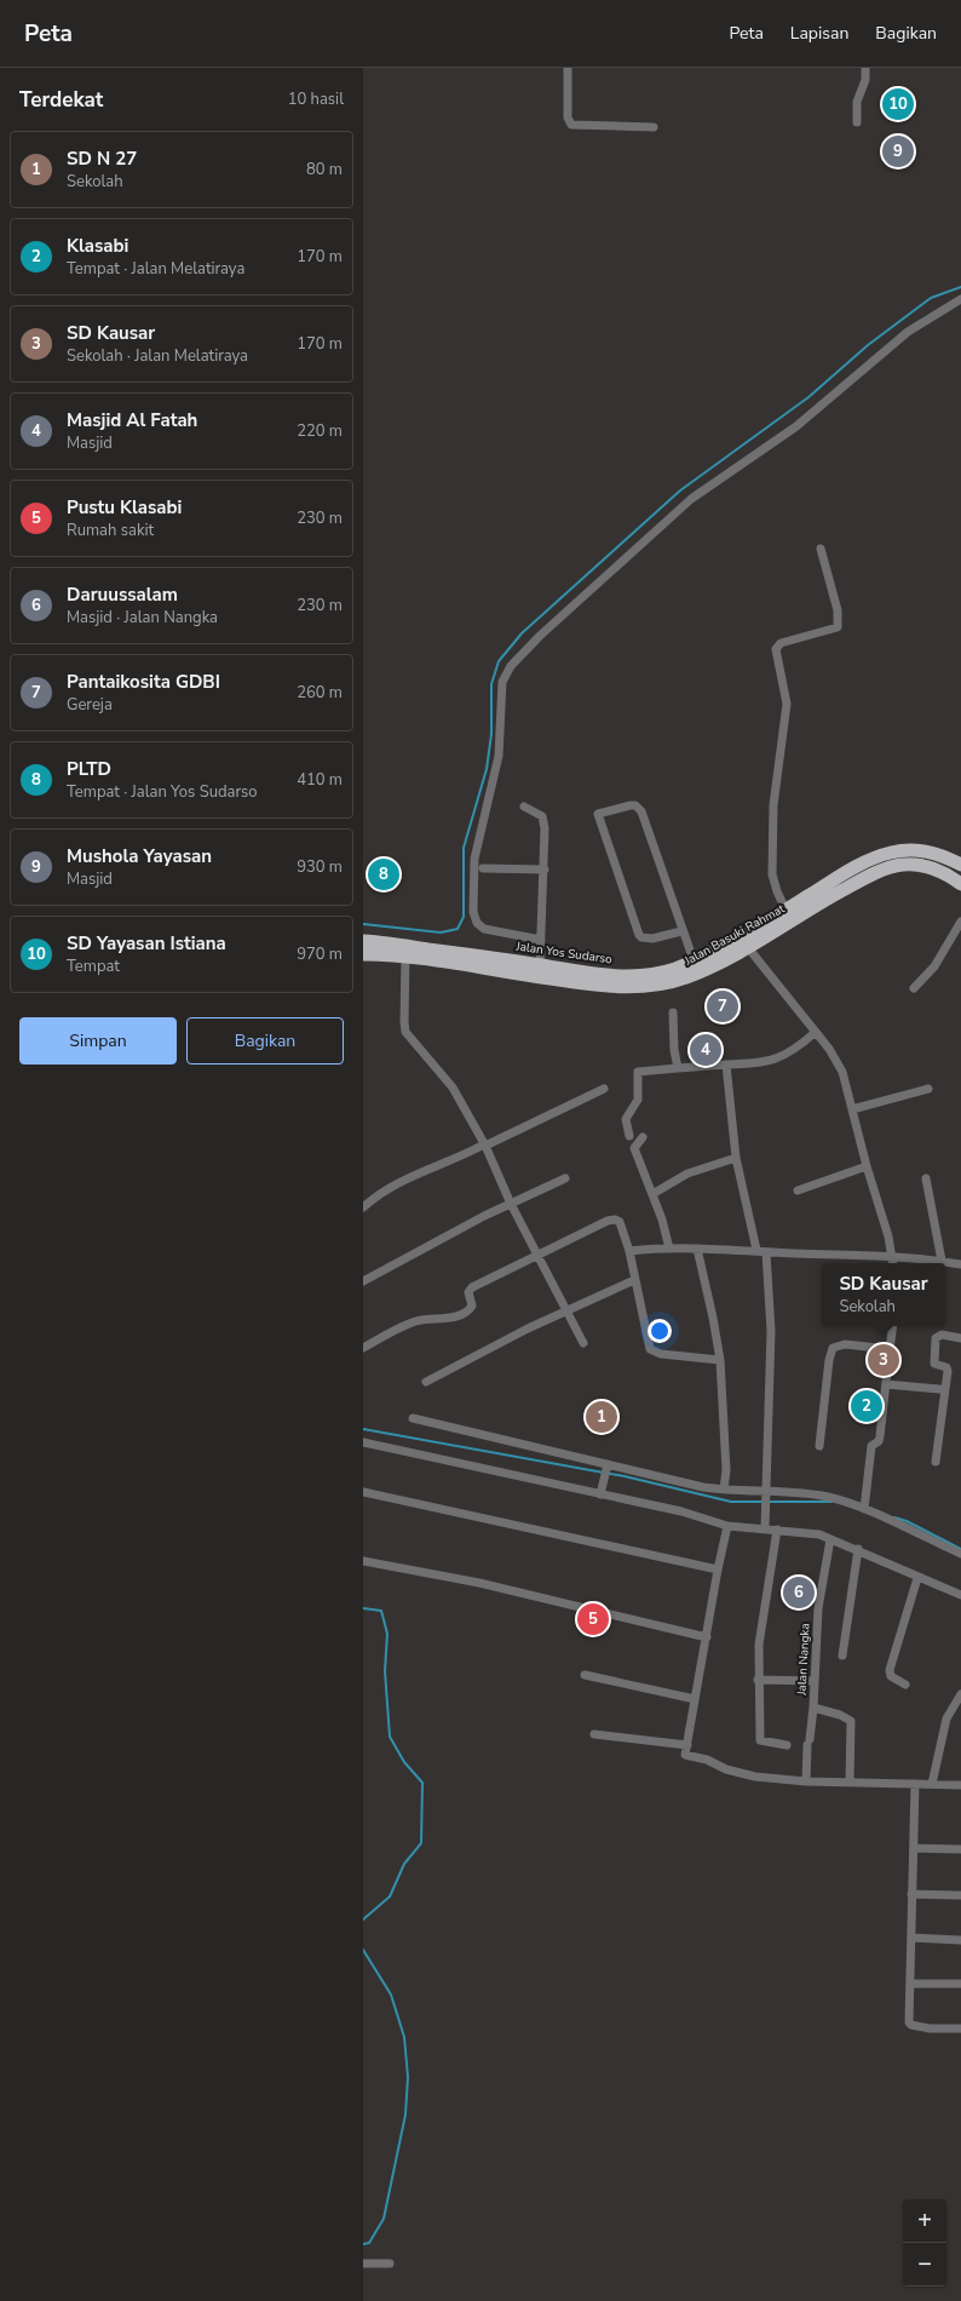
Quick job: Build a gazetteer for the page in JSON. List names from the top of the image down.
{
  "streets": {
    "highway": ["Jalan Basuki Rahmat", "Jalan Yos Sudarso"],
    "street": ["Jalan Nangka"]
  },
  "crossings": [
    ["Jalan Basuki Rahmat", "Jalan Yos Sudarso"]
  ],
  "page": {
    "header": "Peta",
    "nav": ["Peta", "Lapisan", "Bagikan"],
    "heading": ["Terdekat", "10 hasil"],
    "pins": [
      "10",
      "9",
      "8",
      "7",
      "4",
      "3",
      "2",
      "1",
      "6",
      "5"
    ],
    "list": [
      {
        "mark": "1",
        "name": "SD N 27",
        "note": "Sekolah",
        "value": "80 m"
      },
      {
        "mark": "2",
        "name": "Klasabi",
        "note": "Tempat · Jalan Melatiraya",
        "value": "170 m"
      },
      {
        "mark": "3",
        "name": "SD Kausar",
        "note": "Sekolah · Jalan Melatiraya",
        "value": "170 m"
      },
      {
        "mark": "4",
        "name": "Masjid Al Fatah",
        "note": "Masjid",
        "value": "220 m"
      },
      {
        "mark": "5",
        "name": "Pustu Klasabi",
        "note": "Rumah sakit",
        "value": "230 m"
      },
      {
        "mark": "6",
        "name": "Daruussalam",
        "note": "Masjid · Jalan Nangka",
        "value": "230 m"
      },
      {
        "mark": "7",
        "name": "Pantaikosita GDBI",
        "note": "Gereja",
        "value": "260 m"
      },
      {
        "mark": "8",
        "name": "PLTD",
        "note": "Tempat · Jalan Yos Sudarso",
        "value": "410 m"
      },
      {
        "mark": "9",
        "name": "Mushola Yayasan",
        "note": "Masjid",
        "value": "930 m"
      },
      {
        "mark": "10",
        "name": "SD Yayasan Istiana",
        "note": "Tempat",
        "value": "970 m"
      }
    ],
    "buttons": ["Simpan", "Bagikan"],
    "popup": ["SD Kausar", "Sekolah"],
    "map_buttons": ["+", "−"]
  }
}
